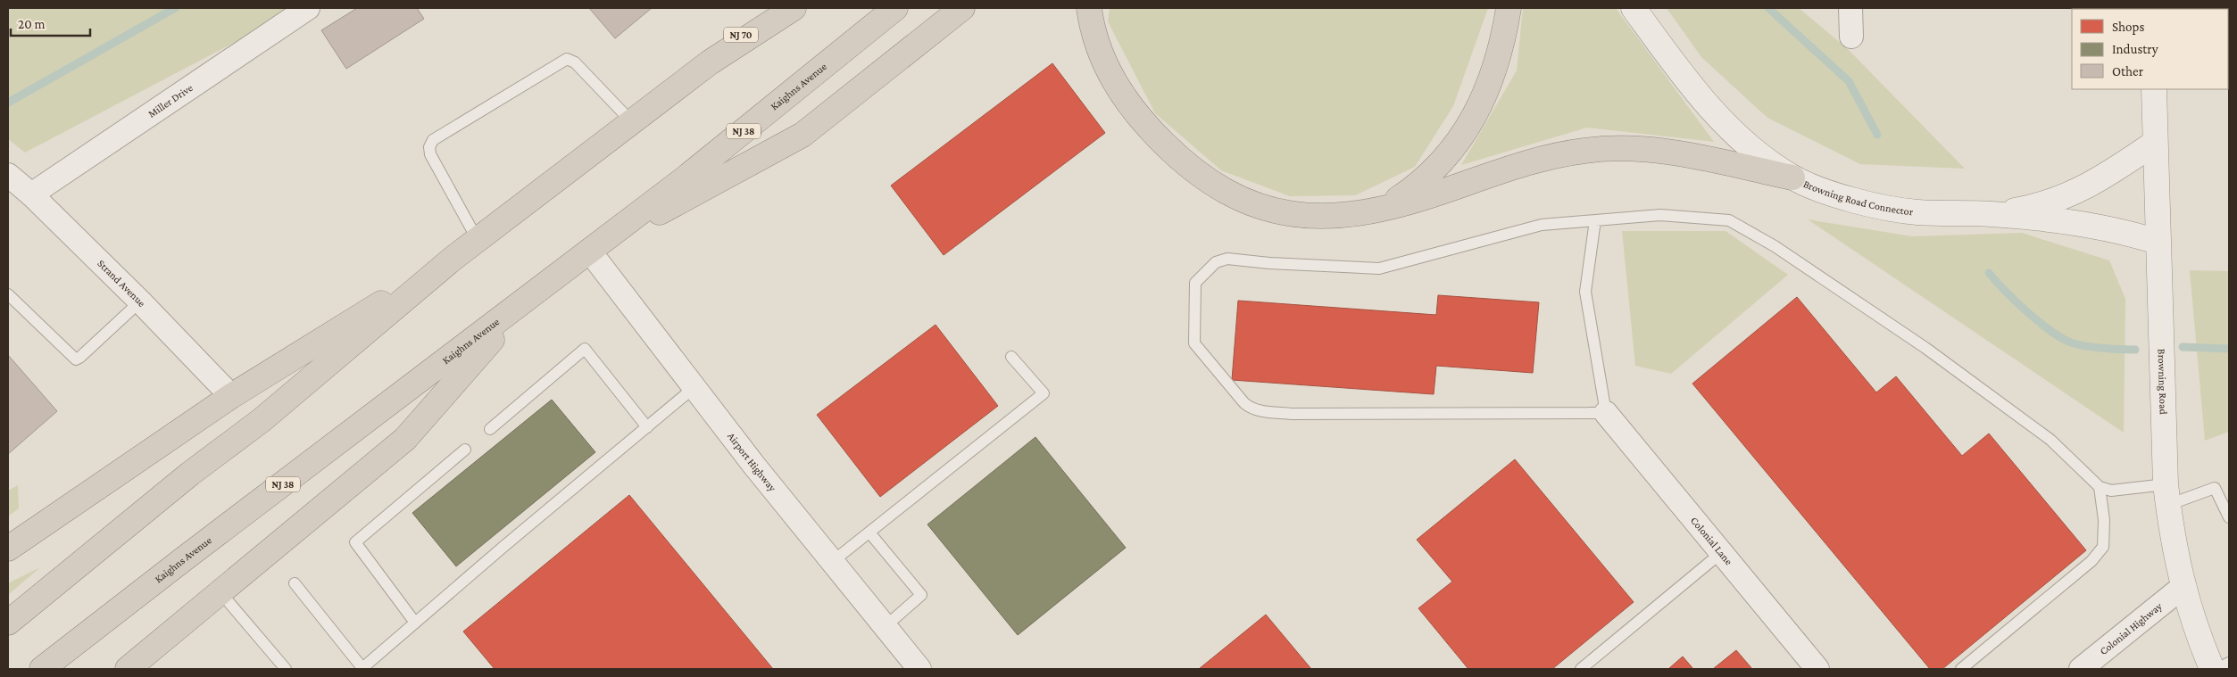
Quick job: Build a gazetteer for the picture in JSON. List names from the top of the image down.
{
  "streets": {
    "highway": ["NJ 70", "Kaighns Avenue", "NJ 38"],
    "main road": ["Browning Road Connector", "Browning Road"],
    "street": [
      "Miller Drive",
      "Strand Avenue",
      "Airport Highway",
      "Colonial Lane",
      "Colonial Highway"
    ]
  },
  "crossings": [
    ["Kaighns Avenue", "Airport Highway"],
    ["Miller Drive", "Strand Avenue"],
    ["Browning Road Connector", "Browning Road"],
    ["Browning Road", "Colonial Highway"]
  ],
  "legend": ["Shops", "Industry", "Other"],
  "scale_bar": "20 m"
}
